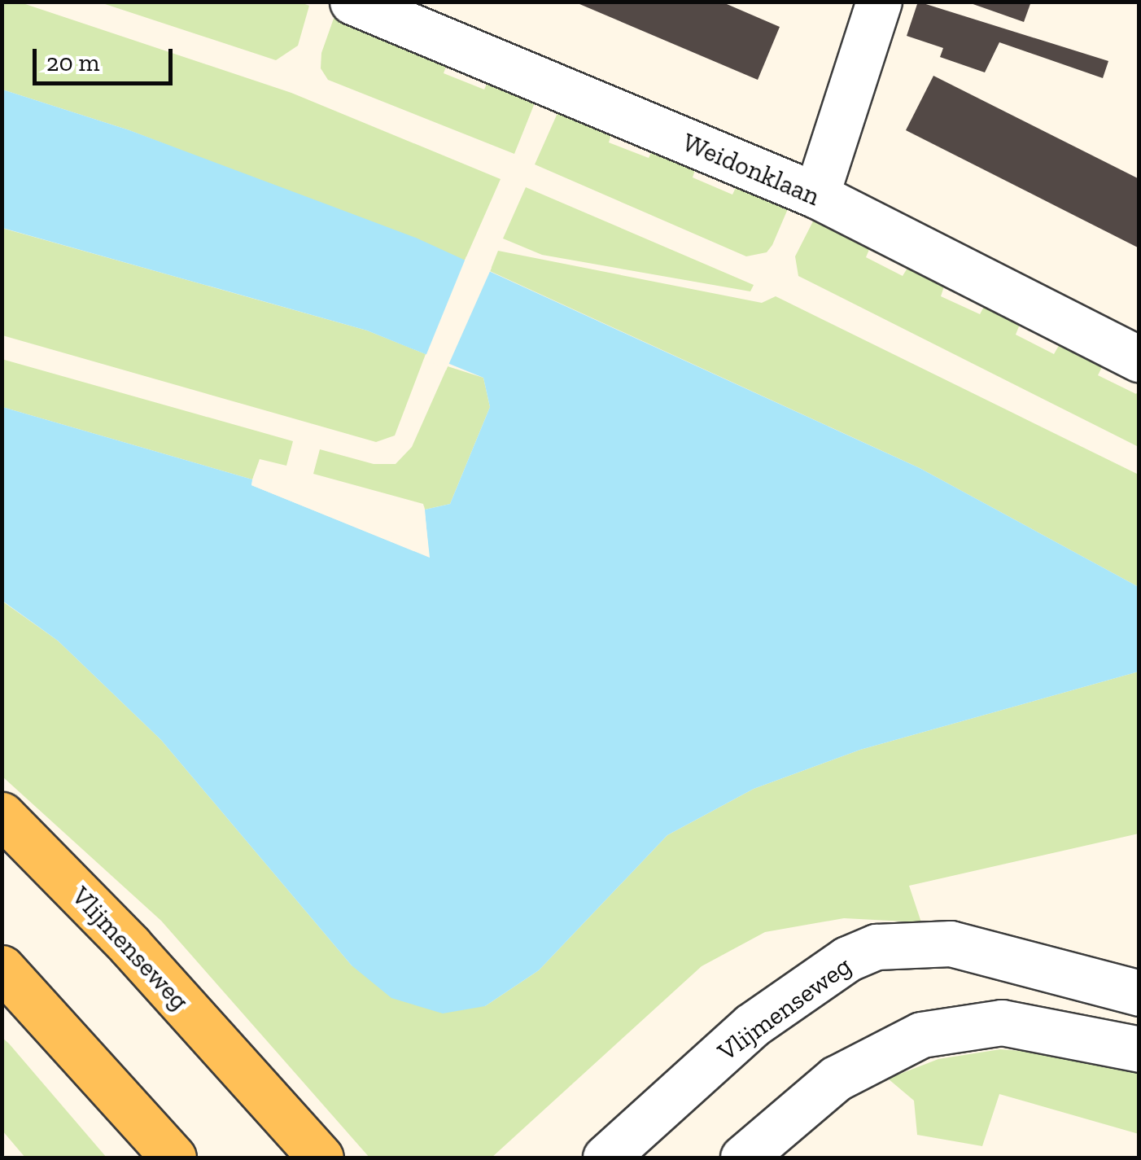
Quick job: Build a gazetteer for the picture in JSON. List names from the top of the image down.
{
  "streets": {
    "main road": ["Vlijmenseweg"],
    "street": ["Weidonklaan"]
  },
  "scale_bar": "20 m"
}
